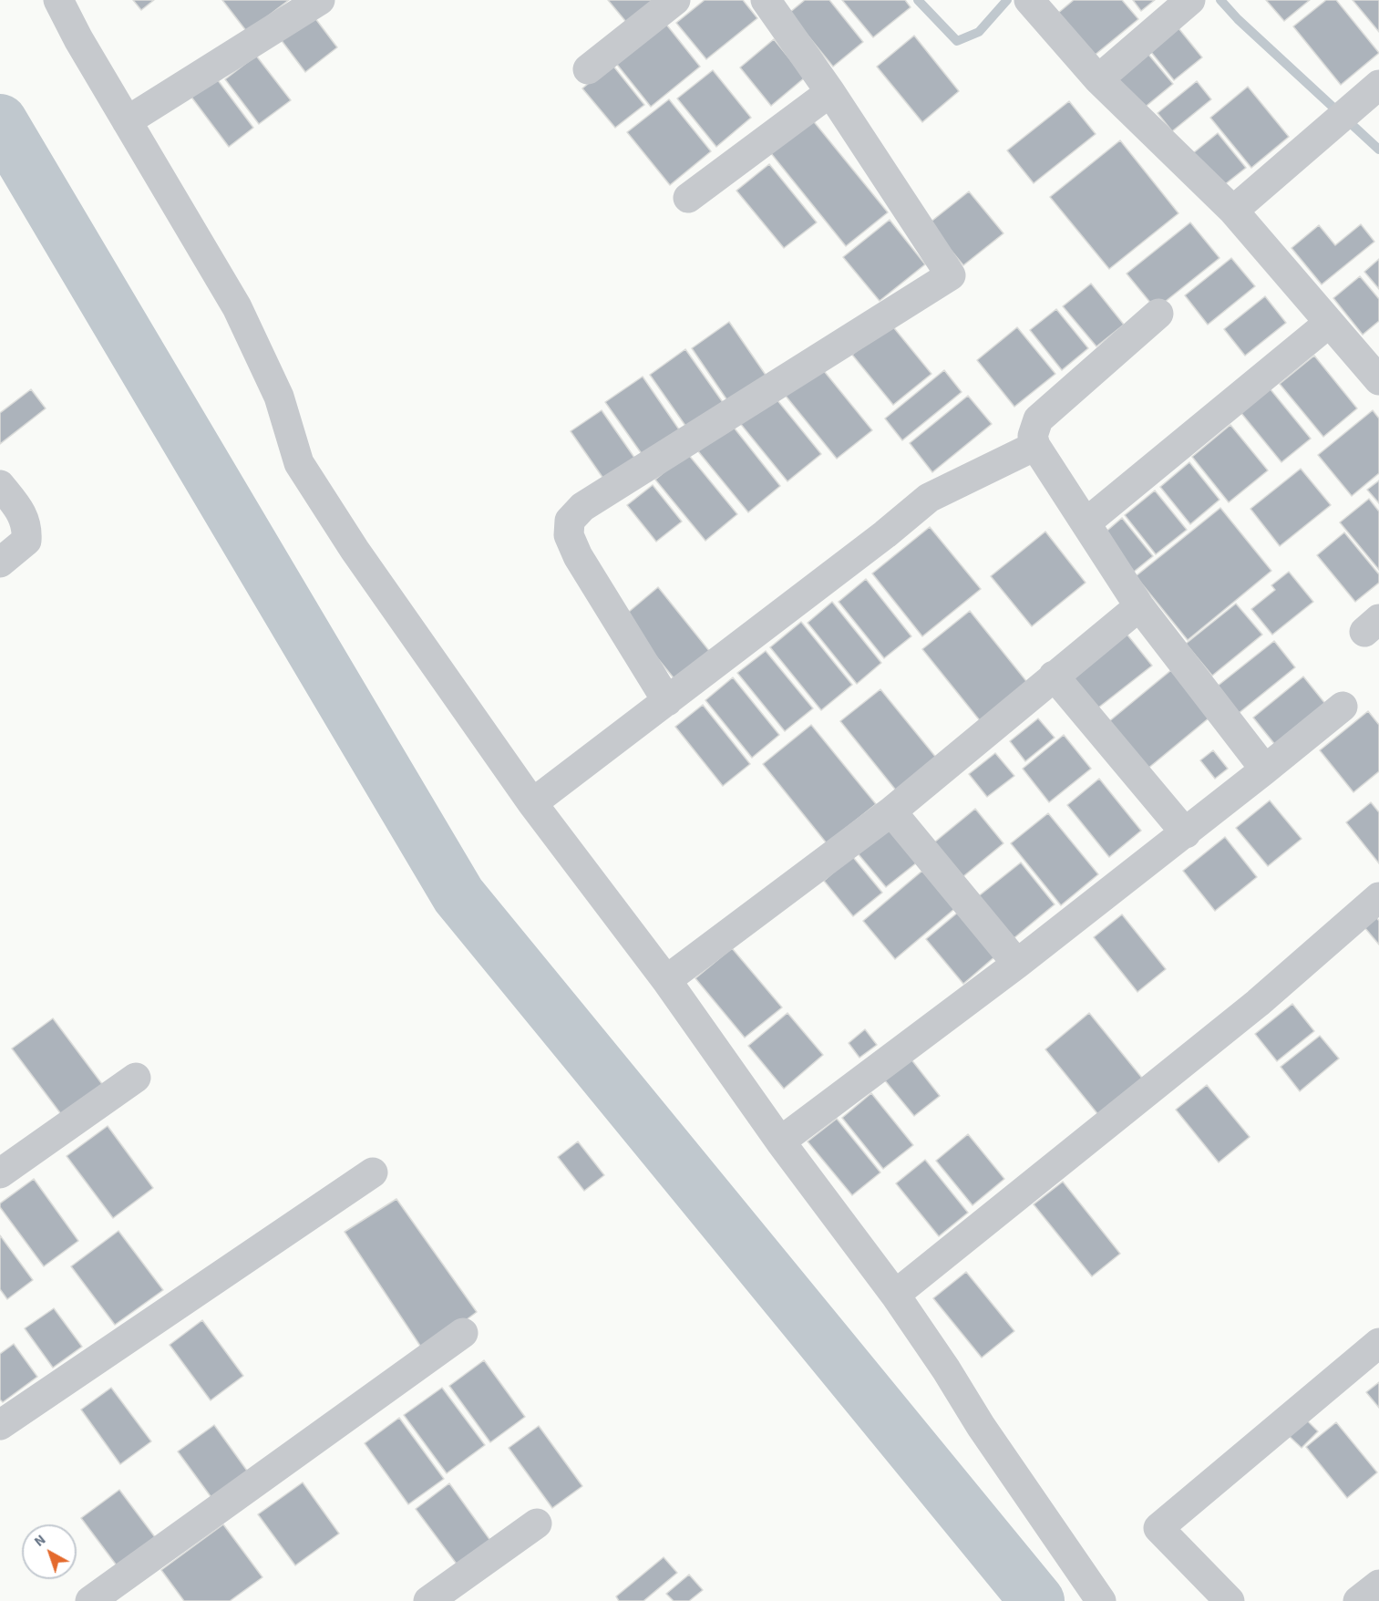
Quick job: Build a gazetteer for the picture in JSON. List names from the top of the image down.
{
  "north": "top left"
}
